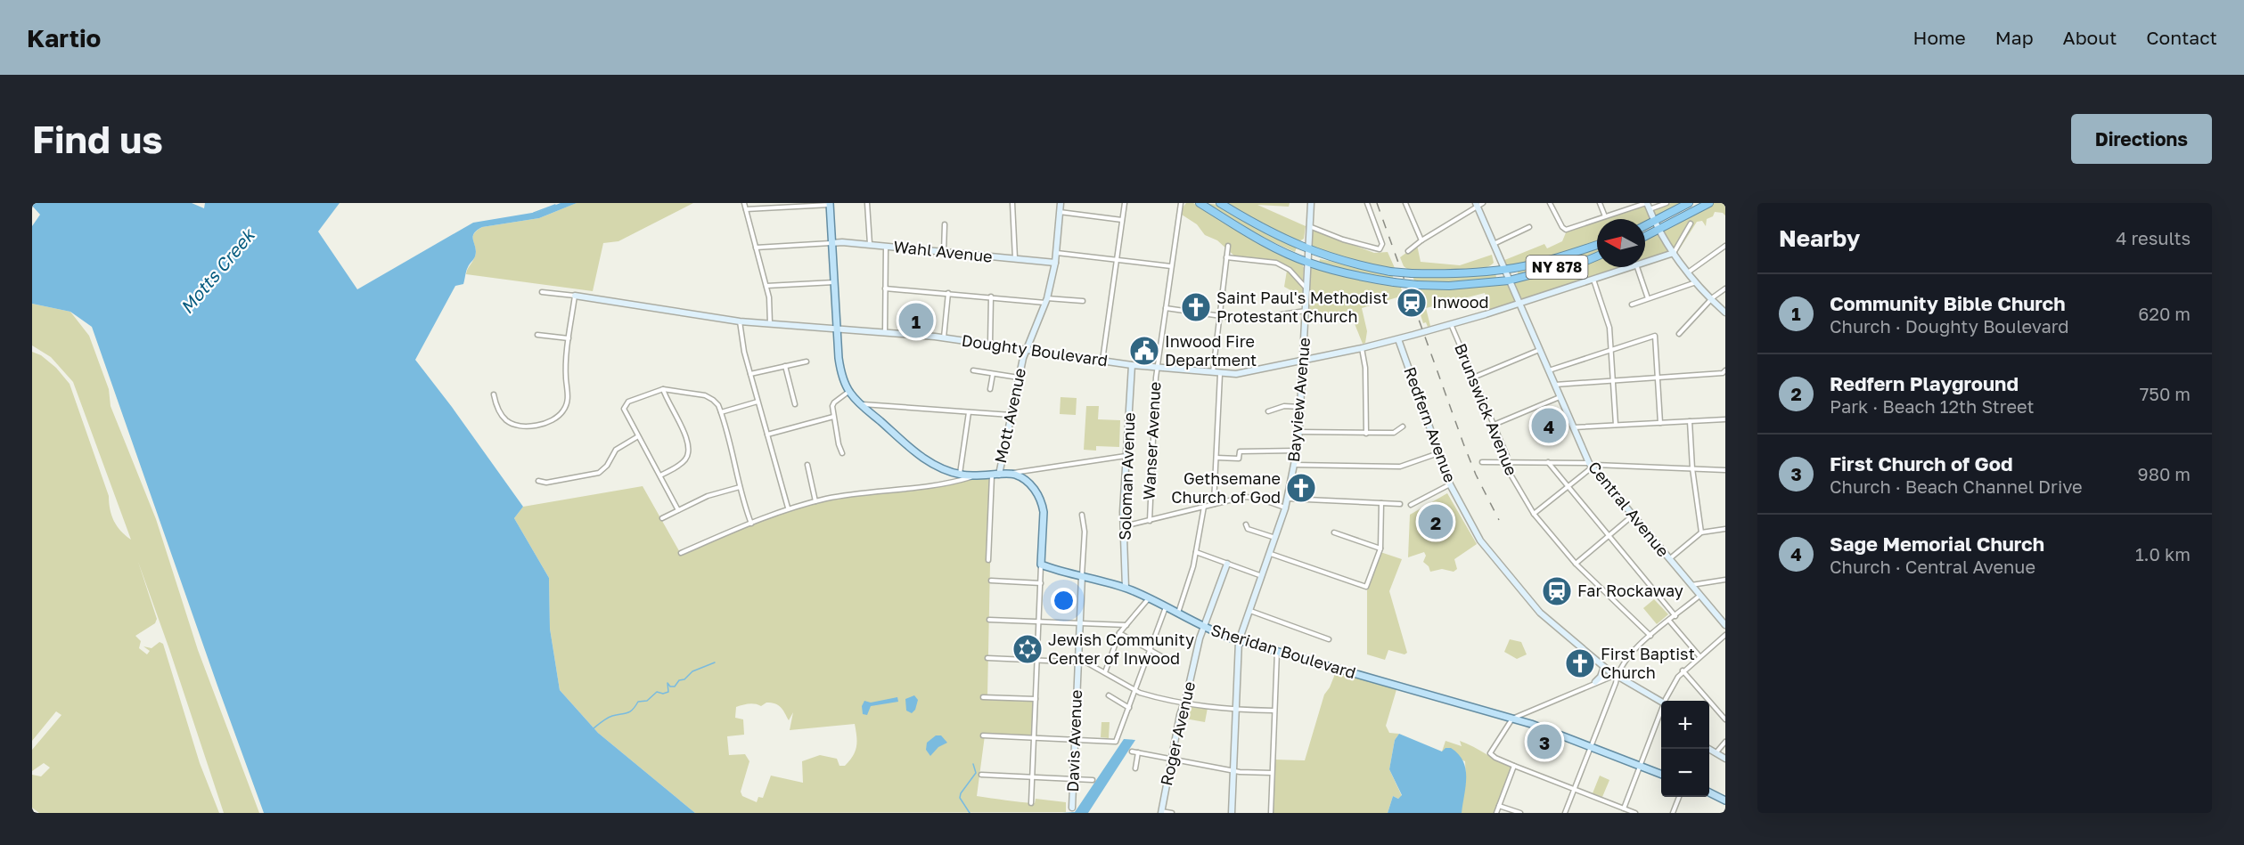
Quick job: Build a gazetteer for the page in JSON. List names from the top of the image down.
{
  "streets": {
    "highway": ["NY 878"],
    "main road": ["Sheridan Boulevard"],
    "street": [
      "Wahl Avenue",
      "Doughty Boulevard",
      "Bayview Avenue",
      "Brunswick Avenue",
      "Mott Avenue",
      "Redfern Avenue",
      "Wanser Avenue",
      "Soloman Avenue",
      "Central Avenue",
      "Roger Avenue",
      "Davis Avenue"
    ]
  },
  "crossings": [
    ["Wahl Avenue", "Mott Avenue"],
    ["NY 878", "Bayview Avenue"],
    ["NY 878", "Central Avenue"],
    ["Doughty Boulevard", "Bayview Avenue"],
    ["Doughty Boulevard", "Brunswick Avenue"],
    ["Doughty Boulevard", "Mott Avenue"],
    ["Doughty Boulevard", "Redfern Avenue"],
    ["Doughty Boulevard", "Wanser Avenue"],
    ["Doughty Boulevard", "Soloman Avenue"],
    ["Doughty Boulevard", "Central Avenue"],
    ["Bayview Avenue", "Sheridan Boulevard"],
    ["Soloman Avenue", "Sheridan Boulevard"],
    ["Sheridan Boulevard", "Roger Avenue"],
    ["Sheridan Boulevard", "Davis Avenue"]
  ],
  "water": ["Motts Creek"],
  "places": {
    "station": ["Inwood", "Far Rockaway"],
    "church": ["Saint Paul's Methodist Protestant Church", "Gethsemane Church of God", "First Baptist Church"],
    "public building": ["Inwood Fire Department"],
    "synagogue": ["Jewish Community Center of Inwood"]
  },
  "north": "left",
  "page": {
    "header": "Kartio",
    "nav": [
      "Home",
      "Map",
      "About",
      "Contact"
    ],
    "buttons": "Directions",
    "title": "Find us",
    "heading": ["Nearby", "4 results"],
    "list": [
      {
        "mark": "1",
        "name": "Community Bible Church",
        "note": "Church · Doughty Boulevard",
        "value": "620 m"
      },
      {
        "mark": "2",
        "name": "Redfern Playground",
        "note": "Park · Beach 12th Street",
        "value": "750 m"
      },
      {
        "mark": "3",
        "name": "First Church of God",
        "note": "Church · Beach Channel Drive",
        "value": "980 m"
      },
      {
        "mark": "4",
        "name": "Sage Memorial Church",
        "note": "Church · Central Avenue",
        "value": "1.0 km"
      }
    ],
    "pins": [
      "1",
      "4",
      "2",
      "3"
    ],
    "map_buttons": ["+", "−"]
  }
}
